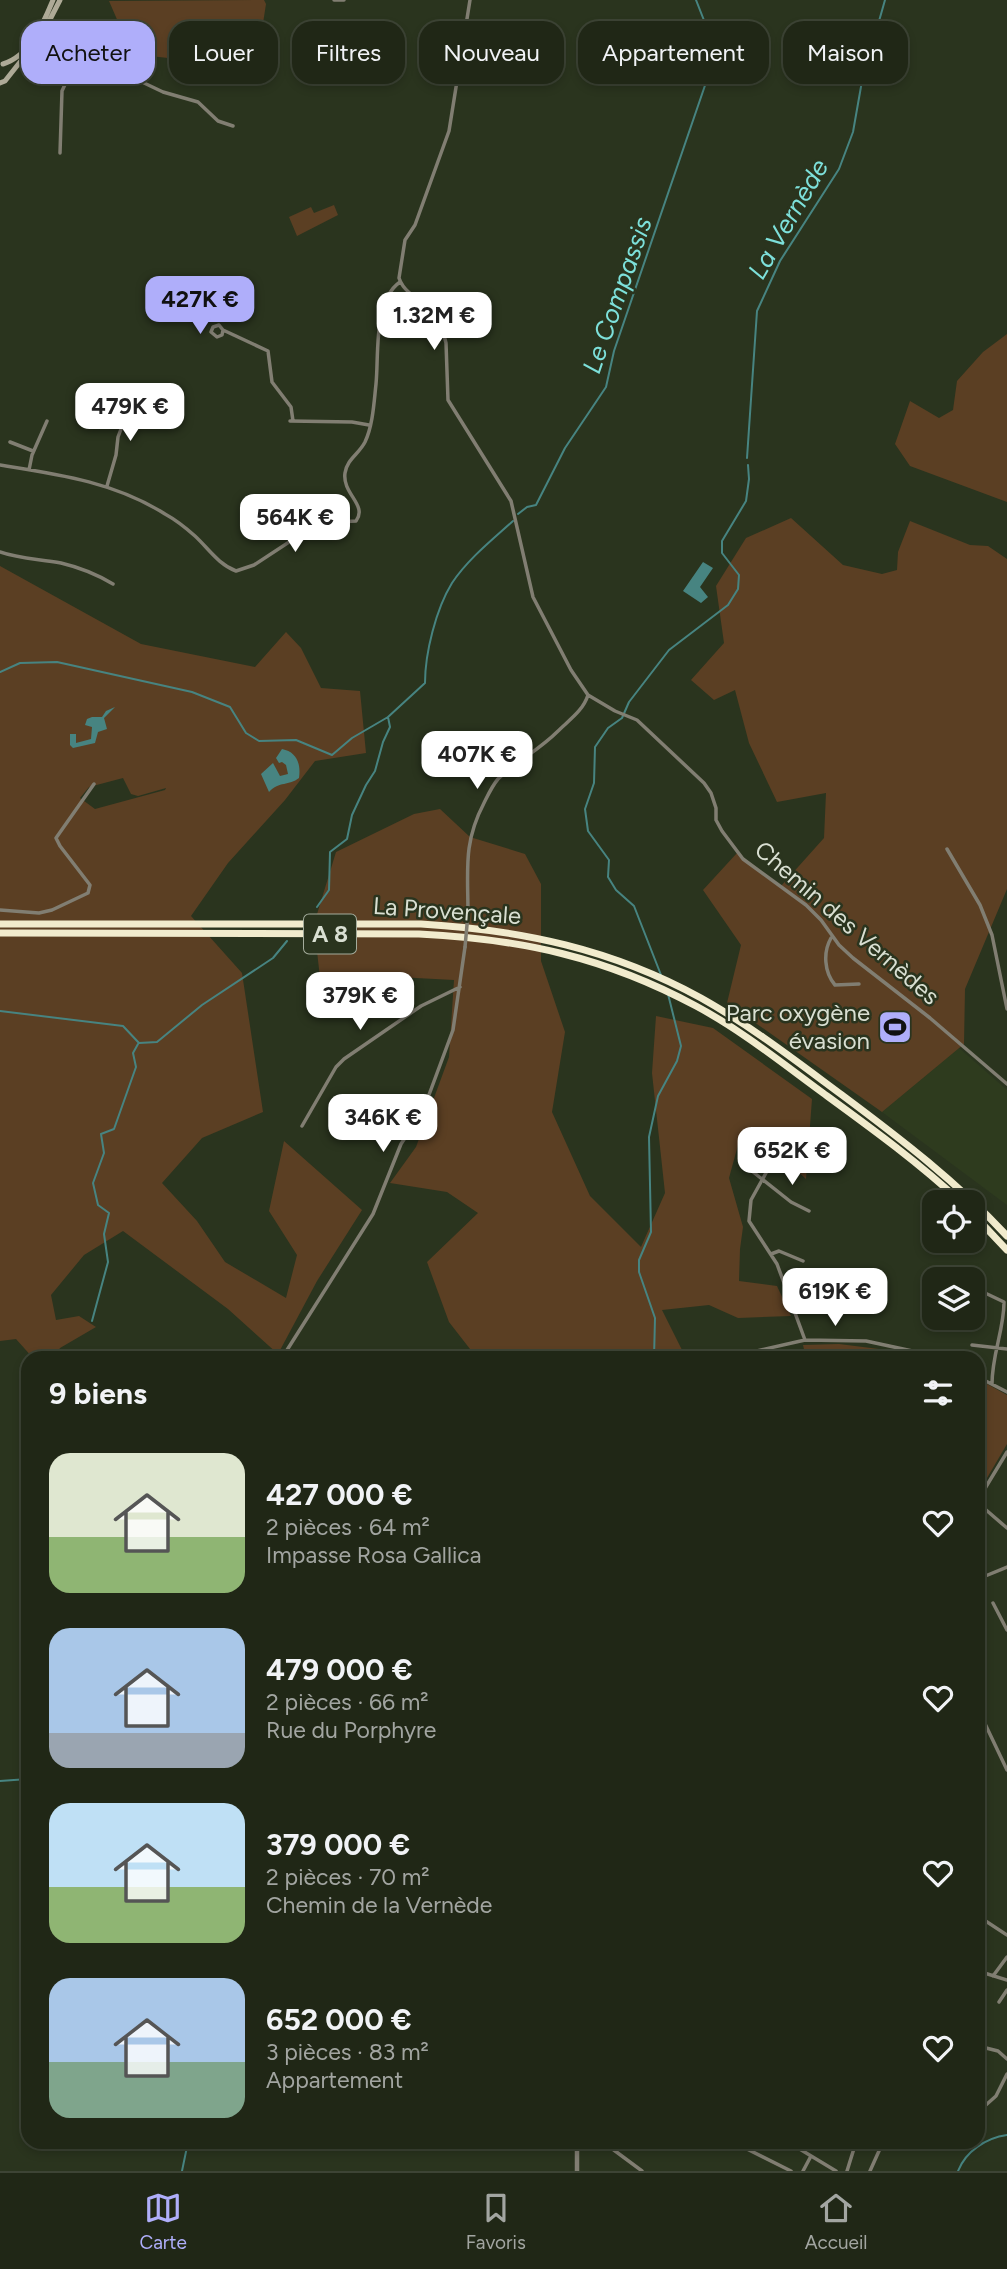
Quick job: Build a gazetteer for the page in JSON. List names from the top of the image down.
{
  "streets": {
    "highway": ["La Provençale", "A 8"],
    "street": ["Chemin des Vernèdes"]
  },
  "water": ["La Vernède", "Le Compassis"],
  "places": {
    "sports": ["Parc oxygène évasion"]
  },
  "page": {
    "chip": [
      "Acheter",
      "Louer",
      "Filtres",
      "Nouveau",
      "Appartement",
      "Maison"
    ],
    "price": [
      "427K €",
      "1.32M €",
      "479K €",
      "564K €",
      "407K €",
      "379K €",
      "346K €",
      "652K €",
      "619K €"
    ],
    "heading": "9 biens",
    "list": [
      {
        "name": "427 000 €",
        "note": "2 pièces · 64 m² · Impasse Rosa Gallica"
      },
      {
        "name": "479 000 €",
        "note": "2 pièces · 66 m² · Rue du Porphyre"
      },
      {
        "name": "379 000 €",
        "note": "2 pièces · 70 m² · Chemin de la Vernède"
      },
      {
        "name": "652 000 €",
        "note": "3 pièces · 83 m² · Appartement"
      }
    ],
    "tabs": ["Carte", "Favoris", "Accueil"]
  }
}
